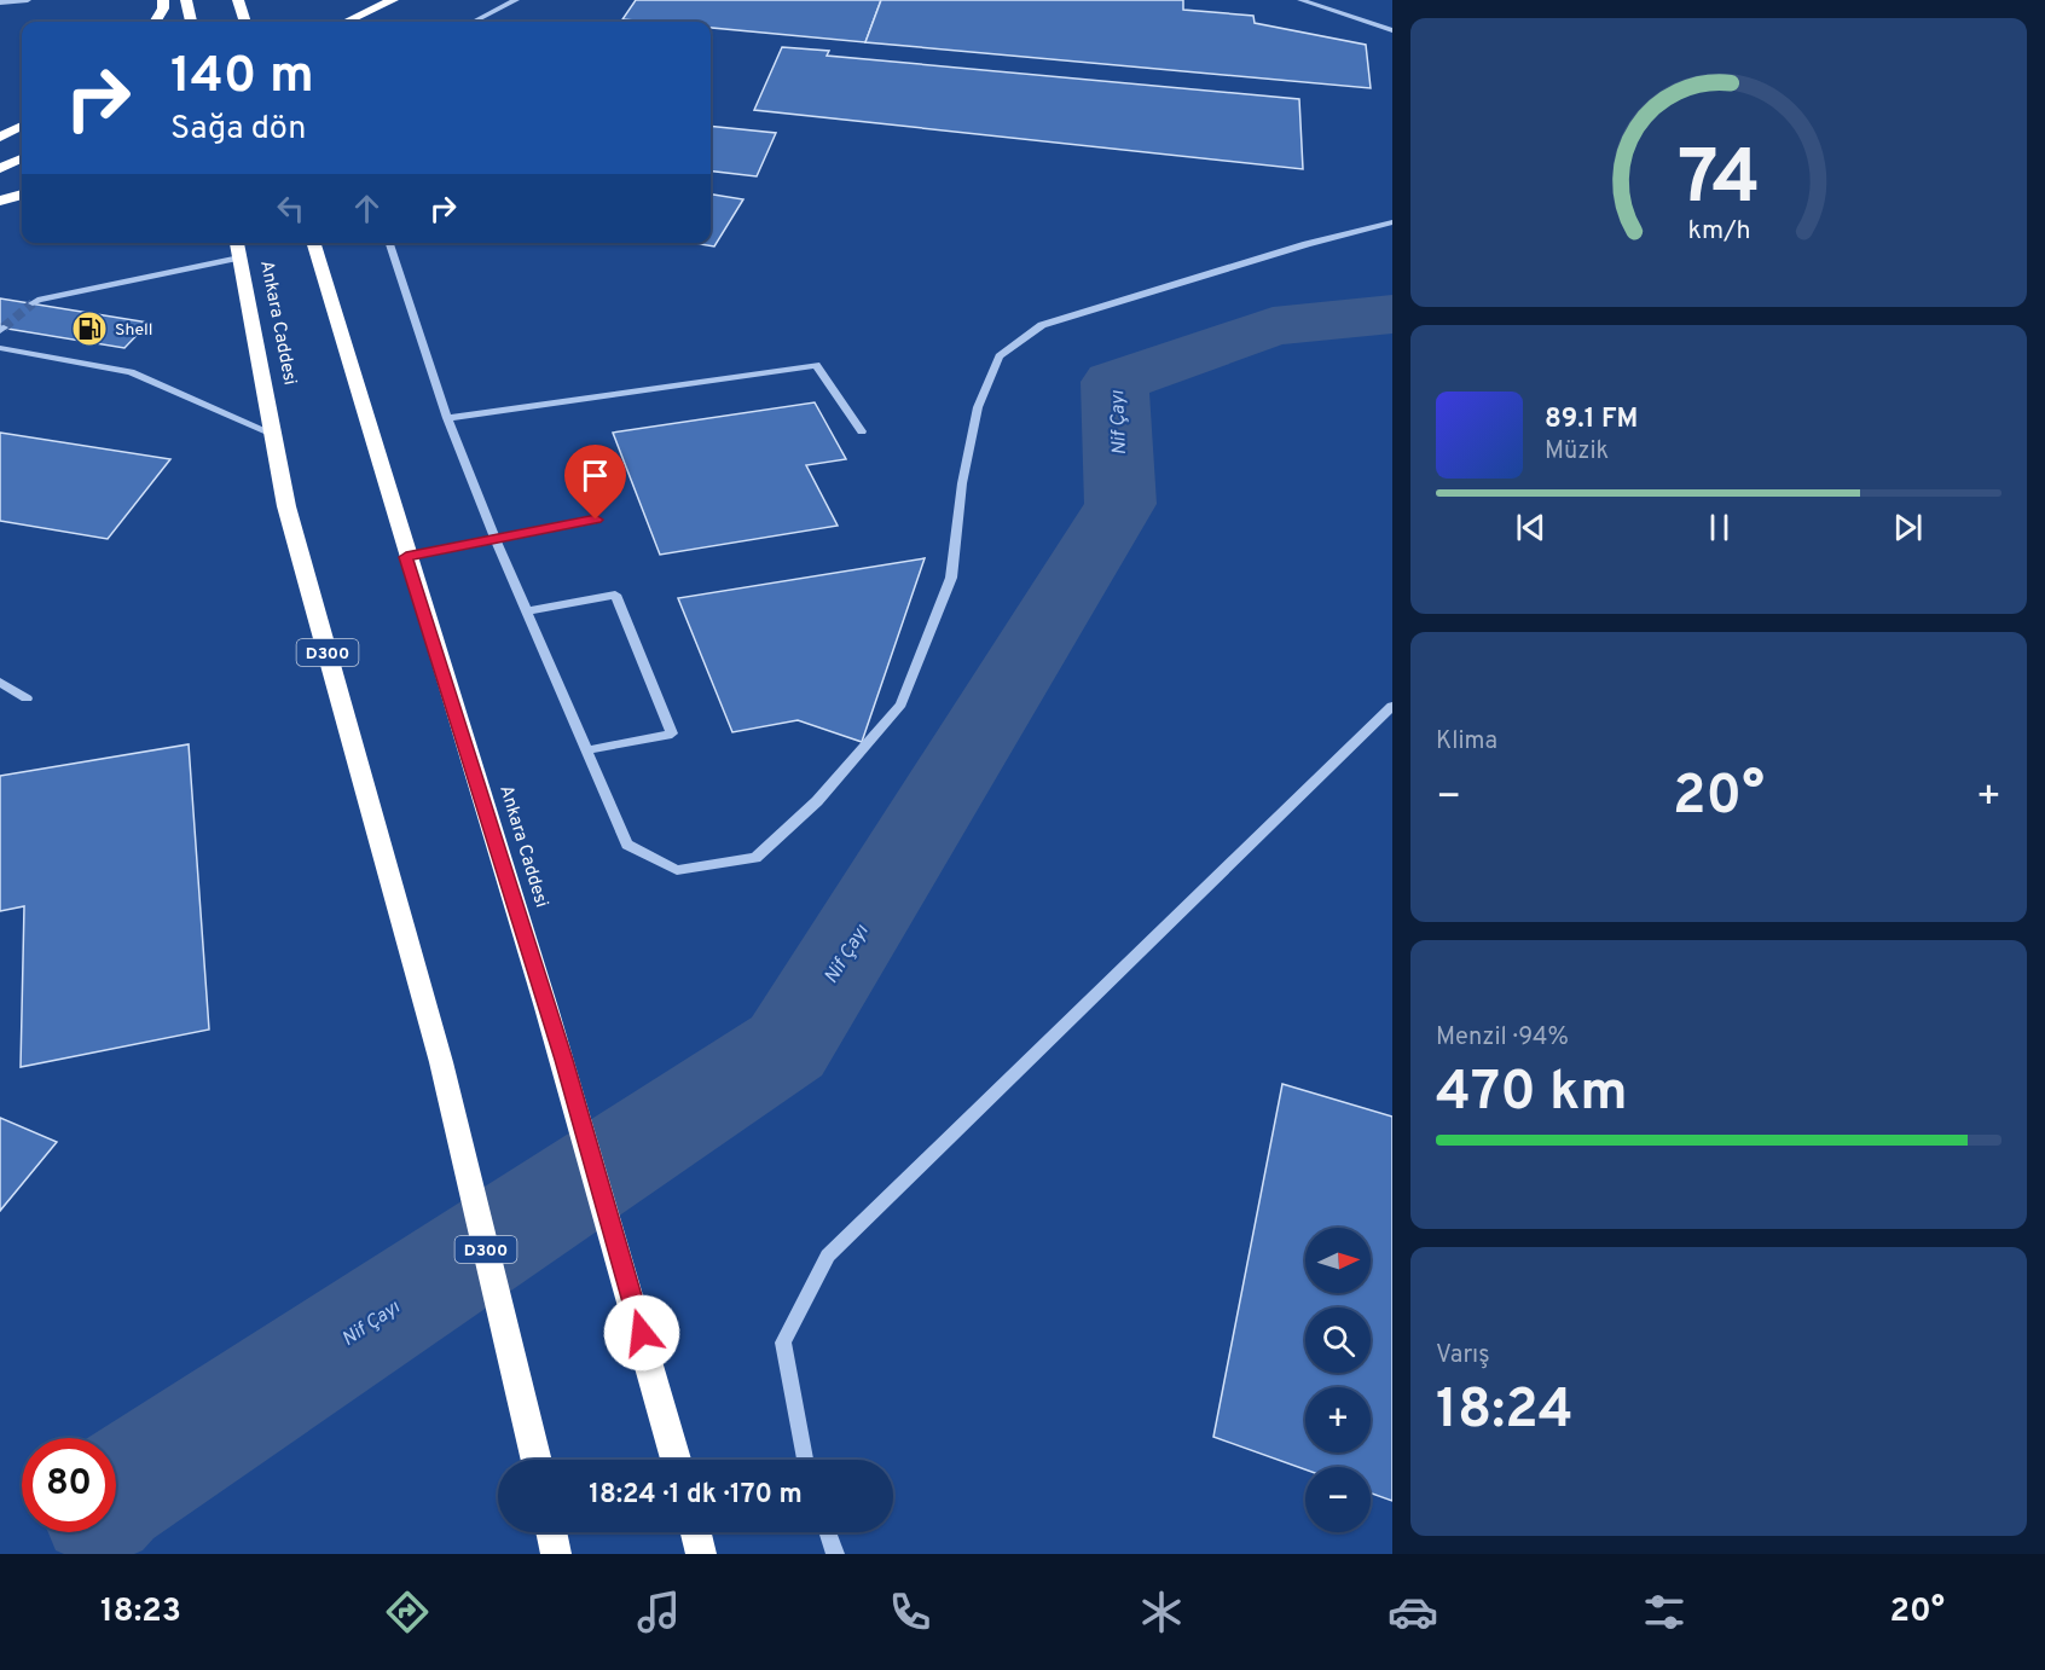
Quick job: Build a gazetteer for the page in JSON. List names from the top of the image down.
{
  "streets": {
    "highway": ["Ankara Caddesi", "D300"]
  },
  "water": ["Nif Çayı"],
  "places": {
    "fuel station": ["Shell"]
  },
  "north": "right",
  "page": {
    "turn": ["140 m", "Sağa dön"],
    "song": ["89.1 FM", "Müzik"],
    "tile": [
      "Klima",
      ["Menzil · 94%", "470 km"],
      ["Varış", "18:24"]
    ],
    "heat": ["−", "20°", "+"],
    "map_buttons": ["+", "−"],
    "limit": "80",
    "trip": "18:24 · 1 dk · 170 m",
    "tabs": ["18:23", "20°"],
    "gauge": ["74", "km/h"]
  }
}
